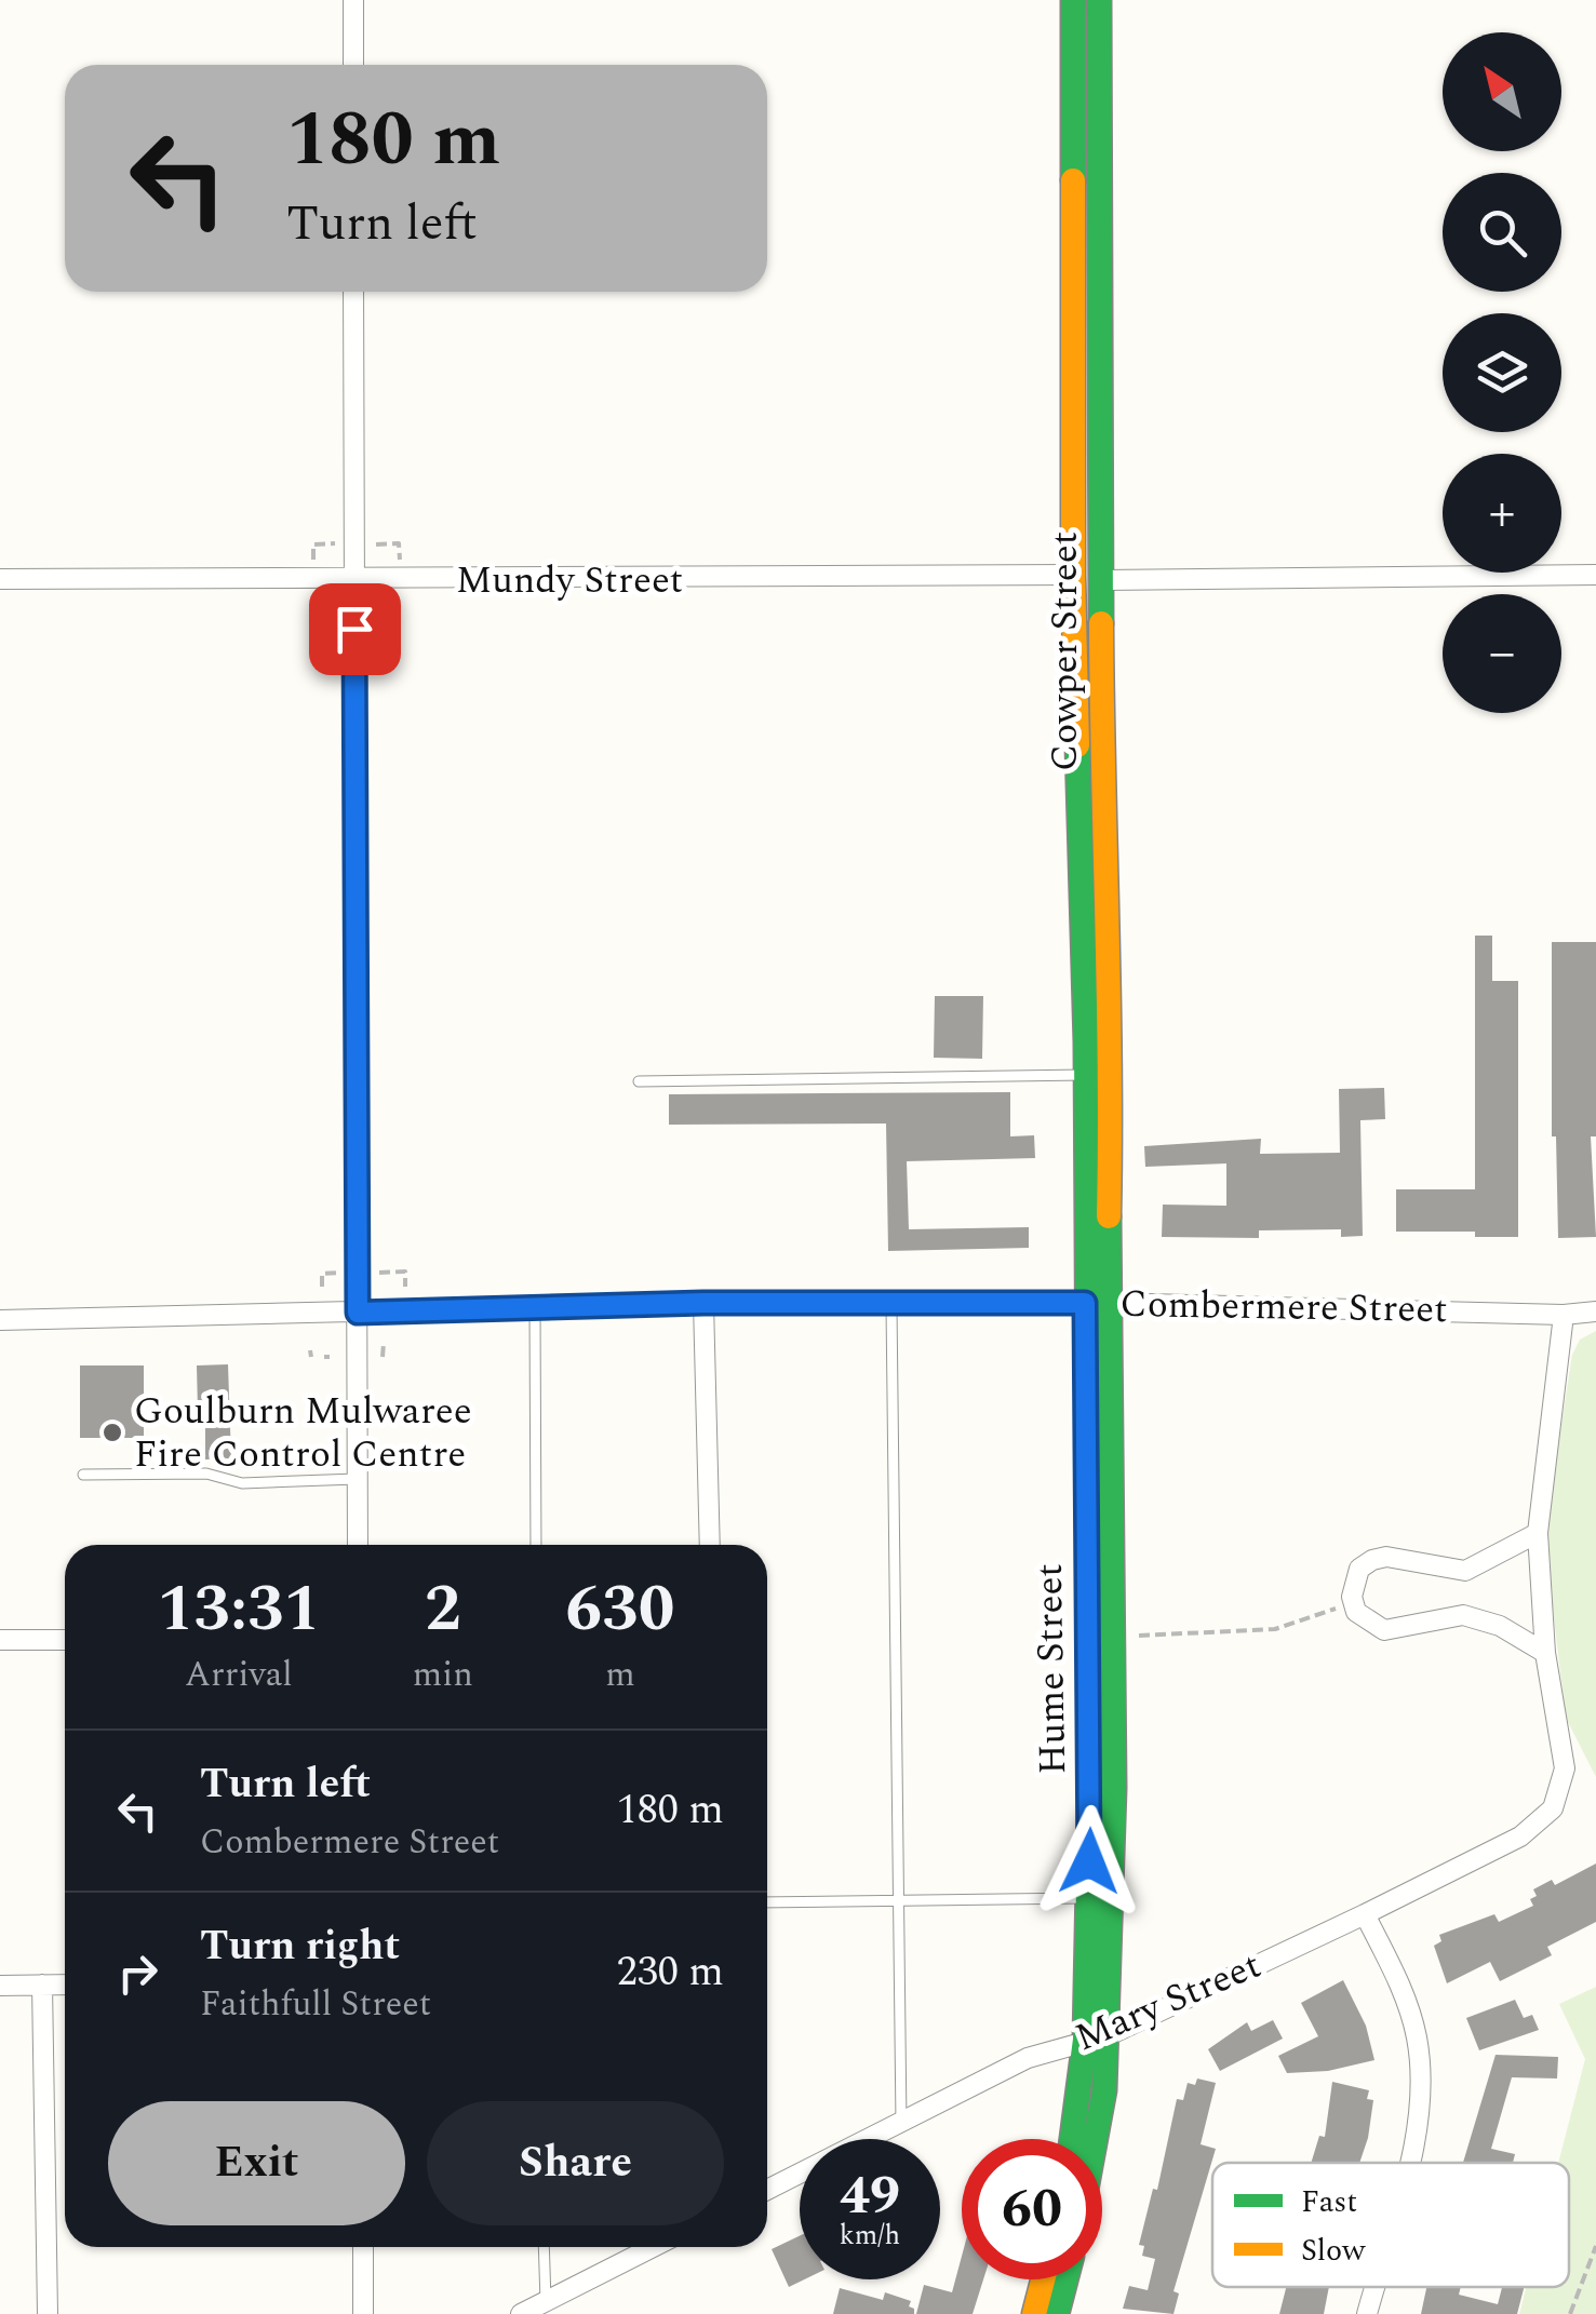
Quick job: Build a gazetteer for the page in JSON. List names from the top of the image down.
{
  "streets": {
    "main road": ["Cowper Street", "Hume Street"],
    "street": ["Mundy Street", "Combermere Street", "Mary Street"]
  },
  "crossings": [
    ["Mundy Street", "Cowper Street"],
    ["Cowper Street", "Combermere Street"],
    ["Cowper Street", "Hume Street"],
    ["Combermere Street", "Hume Street"],
    ["Hume Street", "Mary Street"]
  ],
  "places": ["Goulburn Mulwaree Fire Control Centre"],
  "legend": ["Fast", "Slow"],
  "north": "top left",
  "page": {
    "map_buttons": ["+", "−"],
    "turn": ["180 m", "Turn left"],
    "eta": [
      "13:31",
      "Arrival",
      "2",
      "min",
      "630",
      "m"
    ],
    "list": [
      {
        "name": "Turn left",
        "note": "Combermere Street",
        "value": "180 m"
      },
      {
        "name": "Turn right",
        "note": "Faithfull Street",
        "value": "230 m"
      }
    ],
    "buttons": ["Exit", "Share"],
    "speed": "49 km/h",
    "limit": "60"
  }
}
